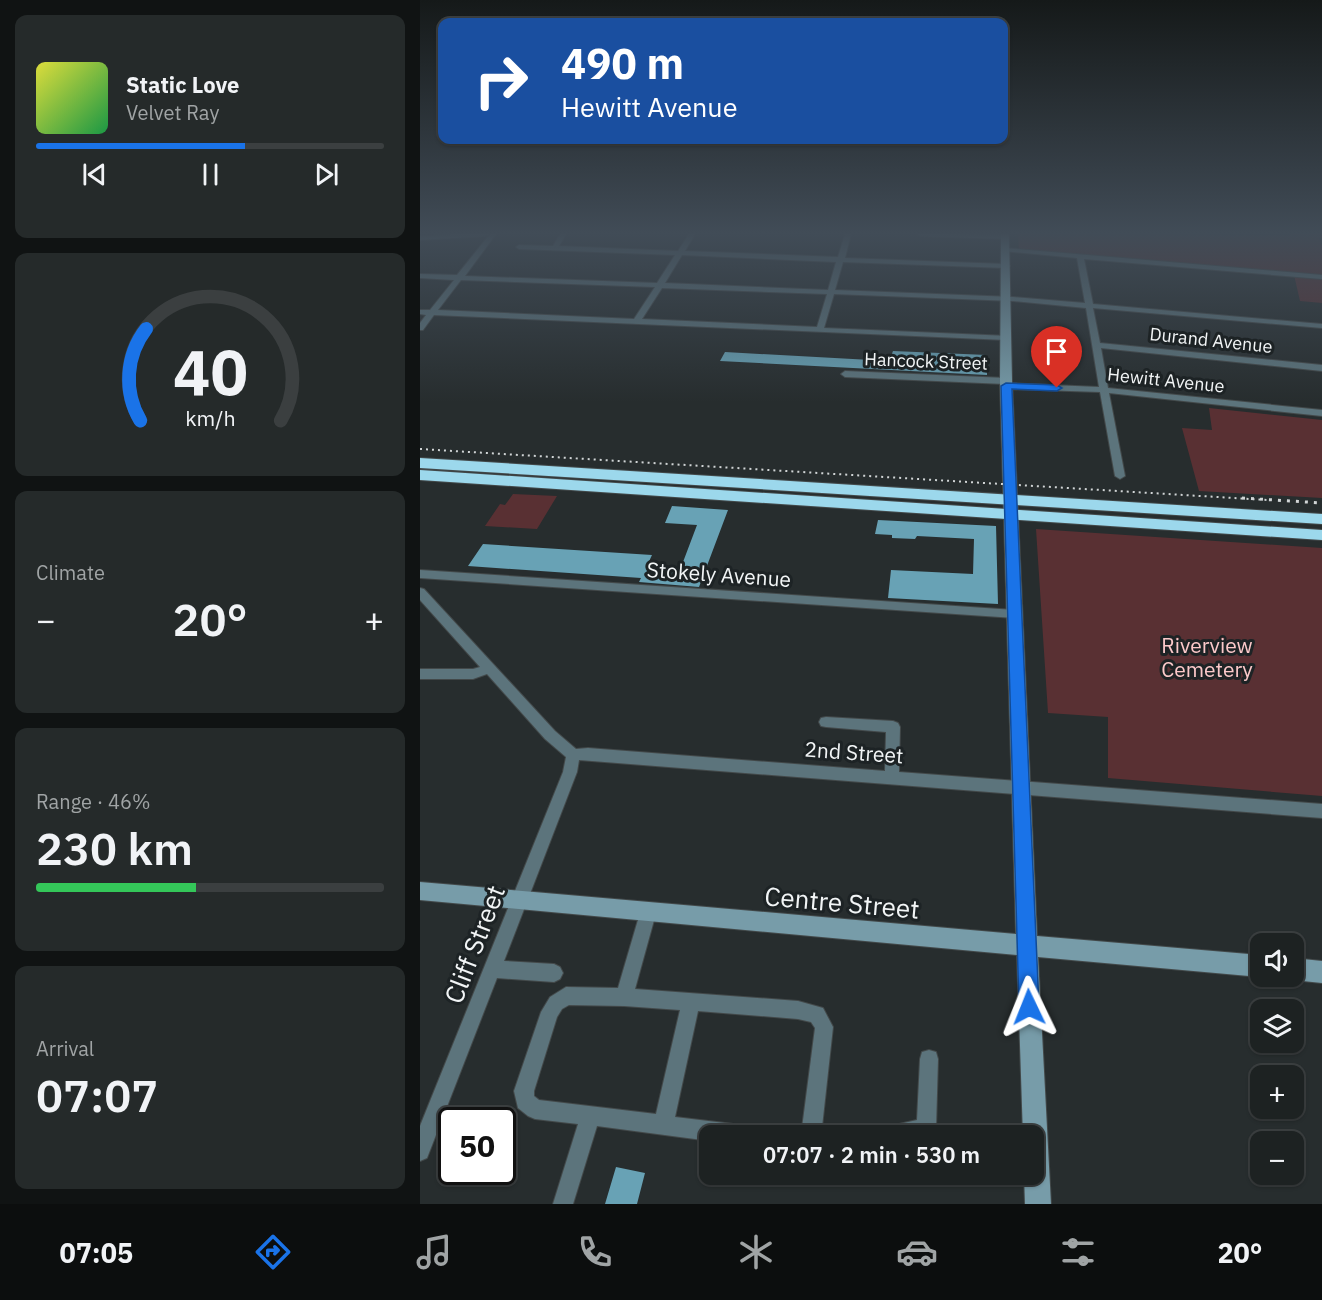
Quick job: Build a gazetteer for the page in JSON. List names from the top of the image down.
{
  "streets": {
    "main road": ["Centre Street"],
    "street": [
      "Durand Avenue",
      "Hancock Street",
      "Hewitt Avenue",
      "Stokely Avenue",
      "2nd Street",
      "Cliff Street"
    ]
  },
  "crossings": [
    ["Hancock Street", "Hewitt Avenue"],
    ["2nd Street", "Cliff Street"],
    ["Centre Street", "Cliff Street"]
  ],
  "parks": ["Riverview Cemetery"],
  "page": {
    "turn": ["490 m", "Hewitt Avenue"],
    "song": ["Static Love", "Velvet Ray"],
    "tile": [
      "Climate",
      ["Range · 46%", "230 km"],
      ["Arrival", "07:07"]
    ],
    "heat": ["−", "20°", "+"],
    "map_buttons": ["+", "−"],
    "limit": "50",
    "trip": "07:07 · 2 min · 530 m",
    "tabs": ["07:05", "20°"],
    "gauge": ["40", "km/h"]
  }
}
